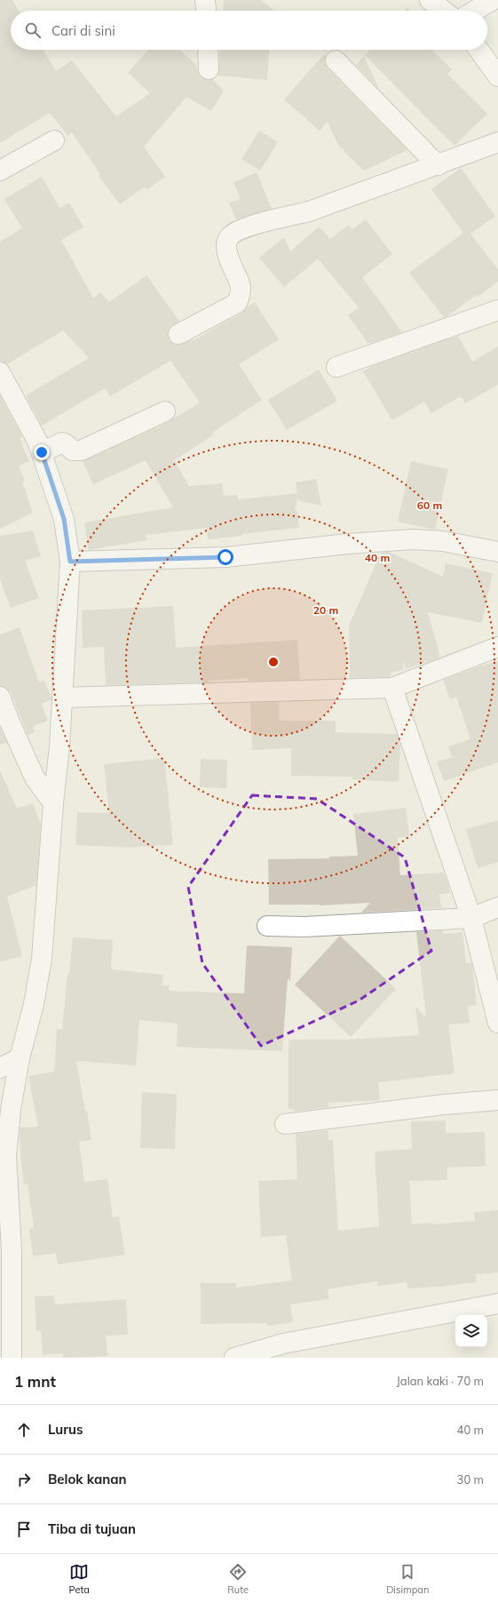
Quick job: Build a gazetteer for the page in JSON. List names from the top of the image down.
{
  "page": {
    "search": "Cari di sini",
    "heading": ["1 mnt", "Jalan kaki · 70 m"],
    "list": [
      ["Lurus", "40 m"],
      ["Belok kanan", "30 m"],
      "Tiba di tujuan"
    ],
    "nav": ["Peta", "Rute", "Disimpan"]
  },
  "rings": ["60 m", "40 m", "20 m"]
}
